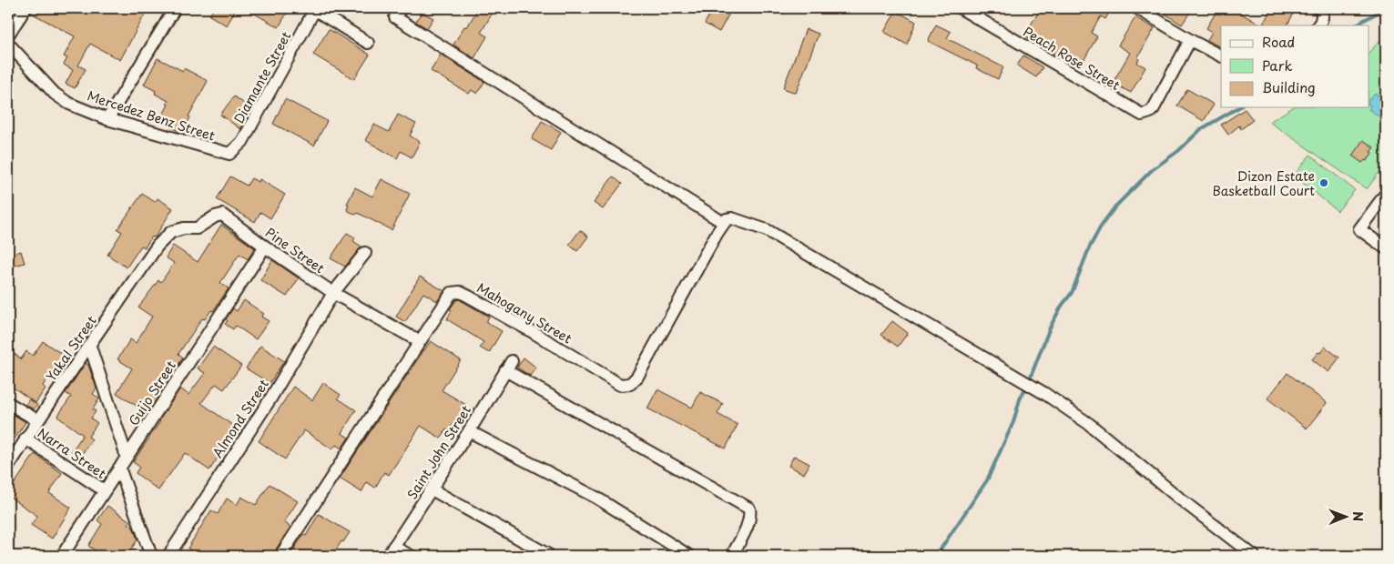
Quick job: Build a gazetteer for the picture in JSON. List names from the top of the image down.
{
  "streets": {
    "street": [
      "Peach Rose Street",
      "Diamante Street",
      "Mercedez Benz Street",
      "Pine Street",
      "Mahogany Street",
      "Yakal Street",
      "Guijo Street",
      "Almond Street",
      "Saint John Street",
      "Narra Street"
    ]
  },
  "crossings": [
    ["Diamante Street", "Mercedez Benz Street"],
    ["Pine Street", "Mahogany Street"],
    ["Pine Street", "Yakal Street"],
    ["Pine Street", "Guijo Street"],
    ["Pine Street", "Almond Street"],
    ["Yakal Street", "Narra Street"],
    ["Guijo Street", "Narra Street"]
  ],
  "places": ["Dizon Estate Basketball Court"],
  "legend": ["Road", "Park", "Building"],
  "north": "right"
}
